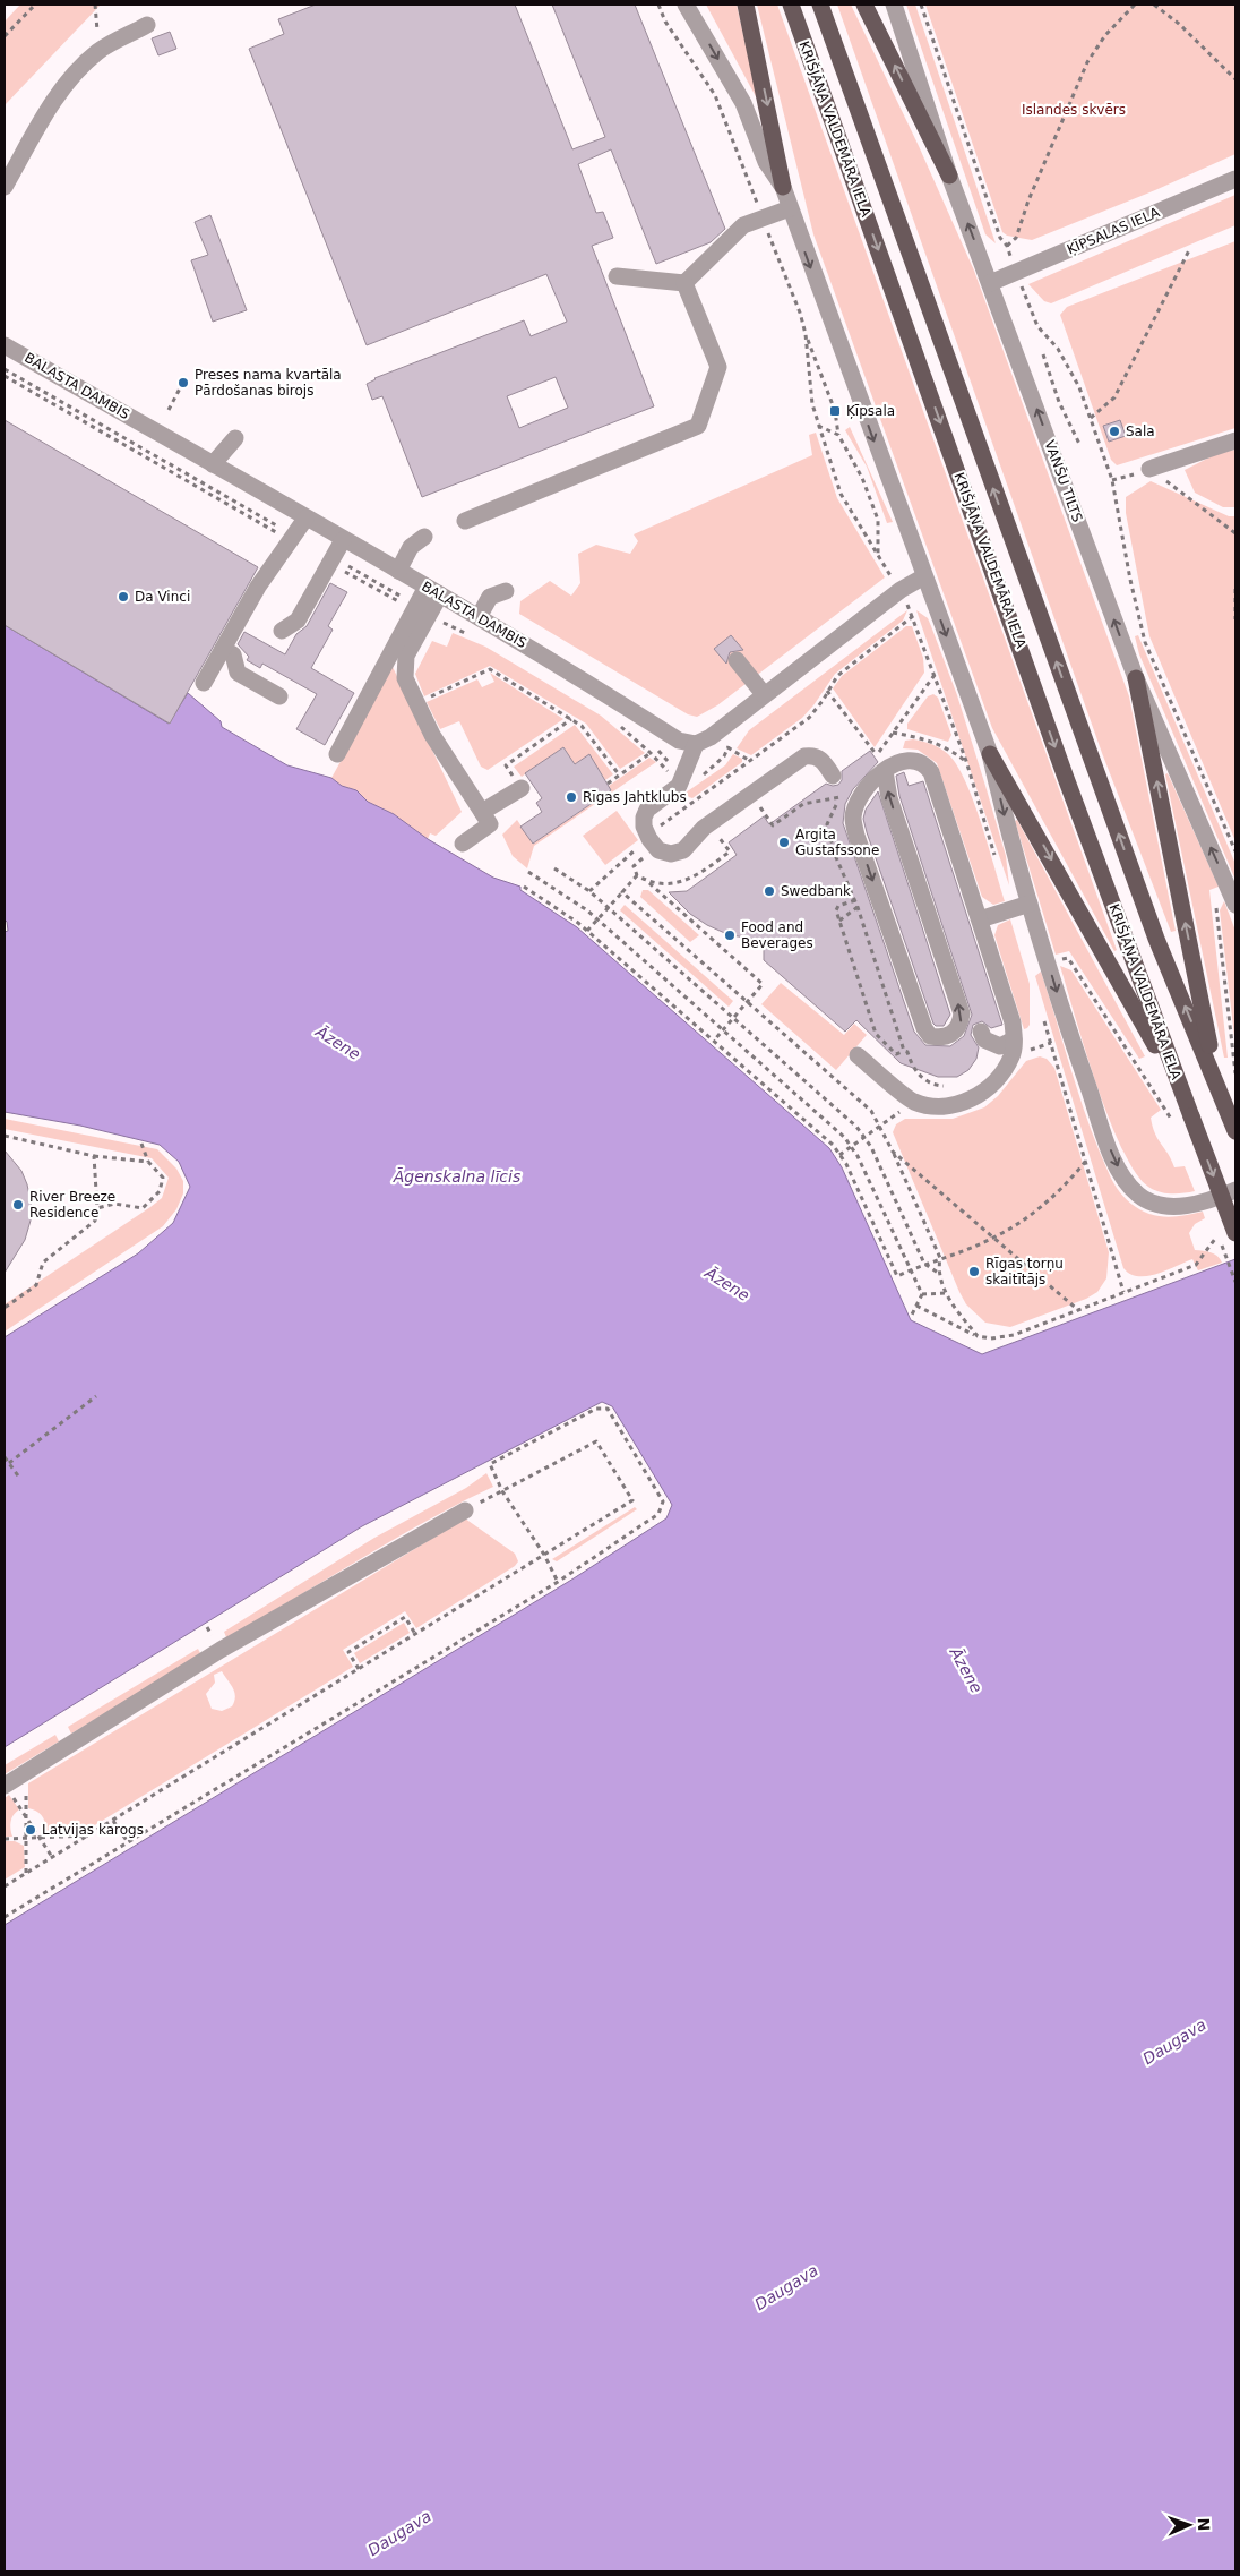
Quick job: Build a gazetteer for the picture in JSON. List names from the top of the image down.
{
  "streets": {
    "main road": ["KRIŠJĀŅA VALDEMĀRA IELA"],
    "street": ["ĶĪPSALAS IELA", "BALASTA DAMBIS", "VANŠU TILTS"]
  },
  "crossings": [
    ["ĶĪPSALAS IELA", "VANŠU TILTS"]
  ],
  "one_way": ["VANŠU TILTS"],
  "water": ["Āzene", "Āgenskalna līcis", "Daugava"],
  "parks": ["Islandes skvērs"],
  "places": {
    "other": [
      "Preses nama kvartāla Pārdošanas birojs",
      "Sala",
      "Da Vinci",
      "Rīgas Jahtklubs",
      "Argita Gustafssone",
      "Swedbank",
      "Food and Beverages",
      "River Breeze Residence",
      "Rīgas torņu skaitītājs",
      "Latvijas karogs"
    ],
    "transit": ["Ķīpsala"]
  },
  "north": "right"
}
